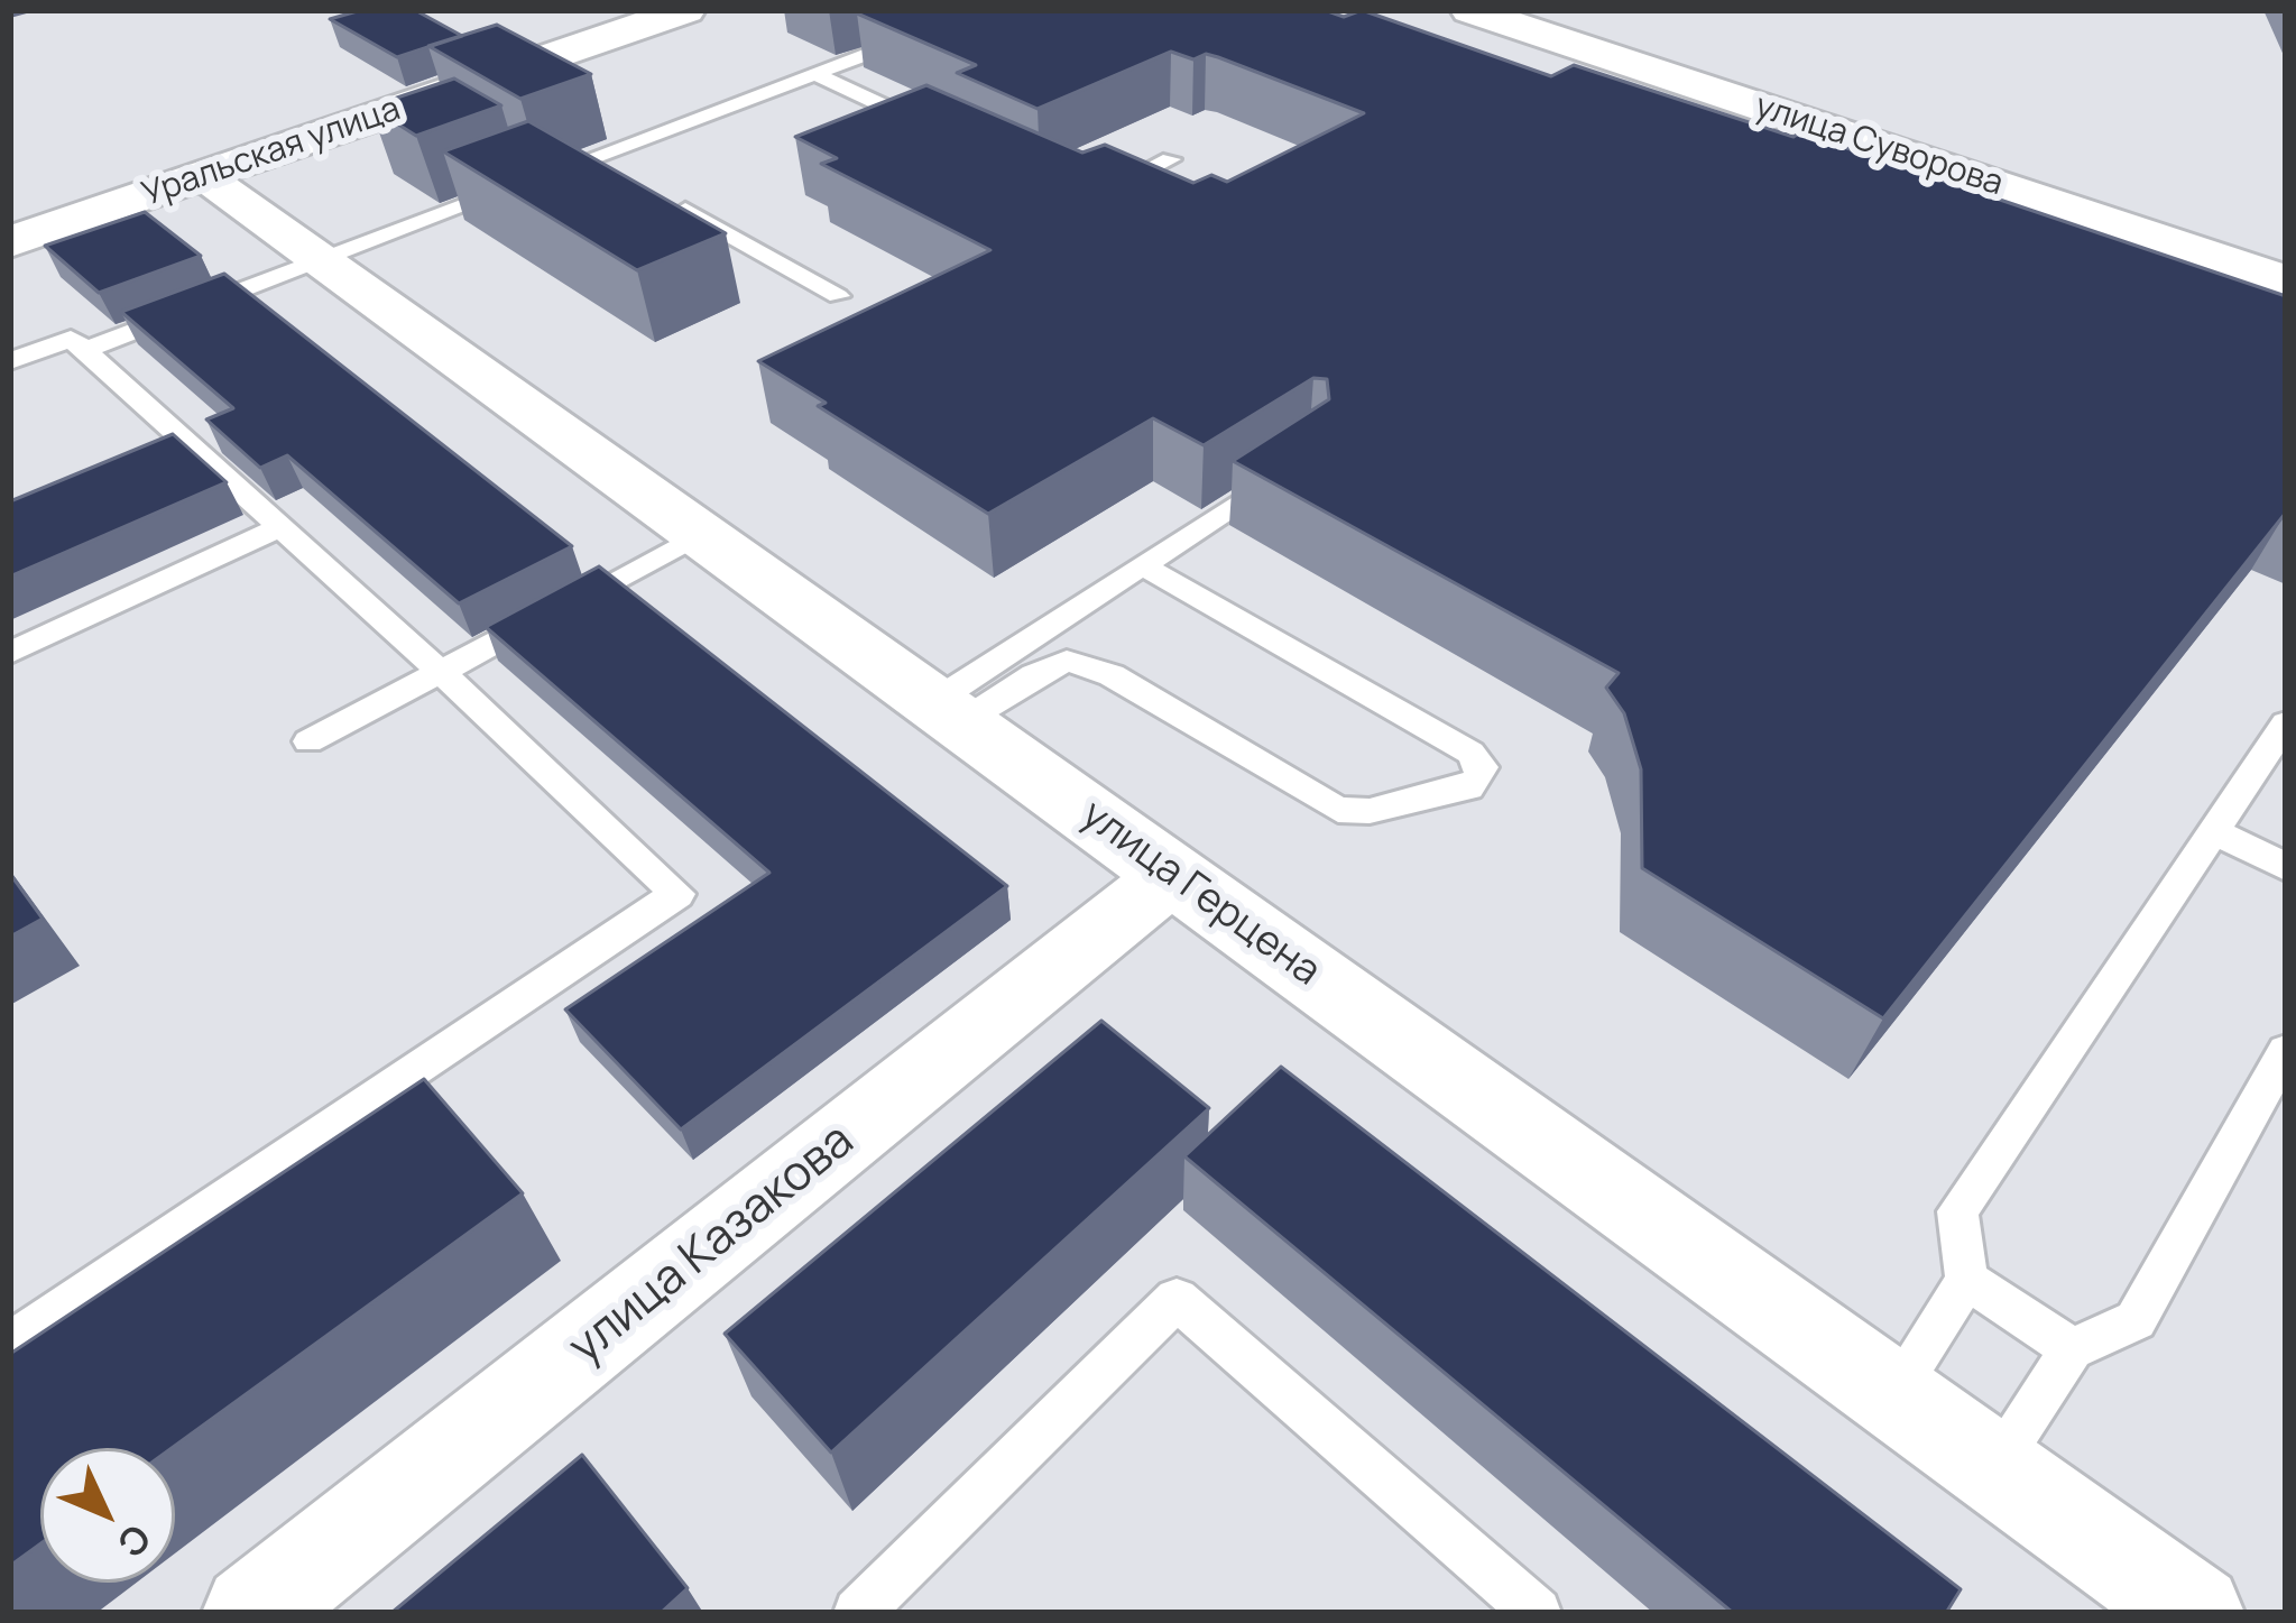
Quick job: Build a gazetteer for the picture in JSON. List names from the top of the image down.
{
  "streets": {
    "main road": ["улица Суворова", "Уральская улица"],
    "street": ["улица Герцена", "улица Казакова"]
  },
  "crossings": [
    ["Уральская улица", "улица Герцена"],
    ["улица Герцена", "улица Казакова"]
  ],
  "north": "bottom right"
}
